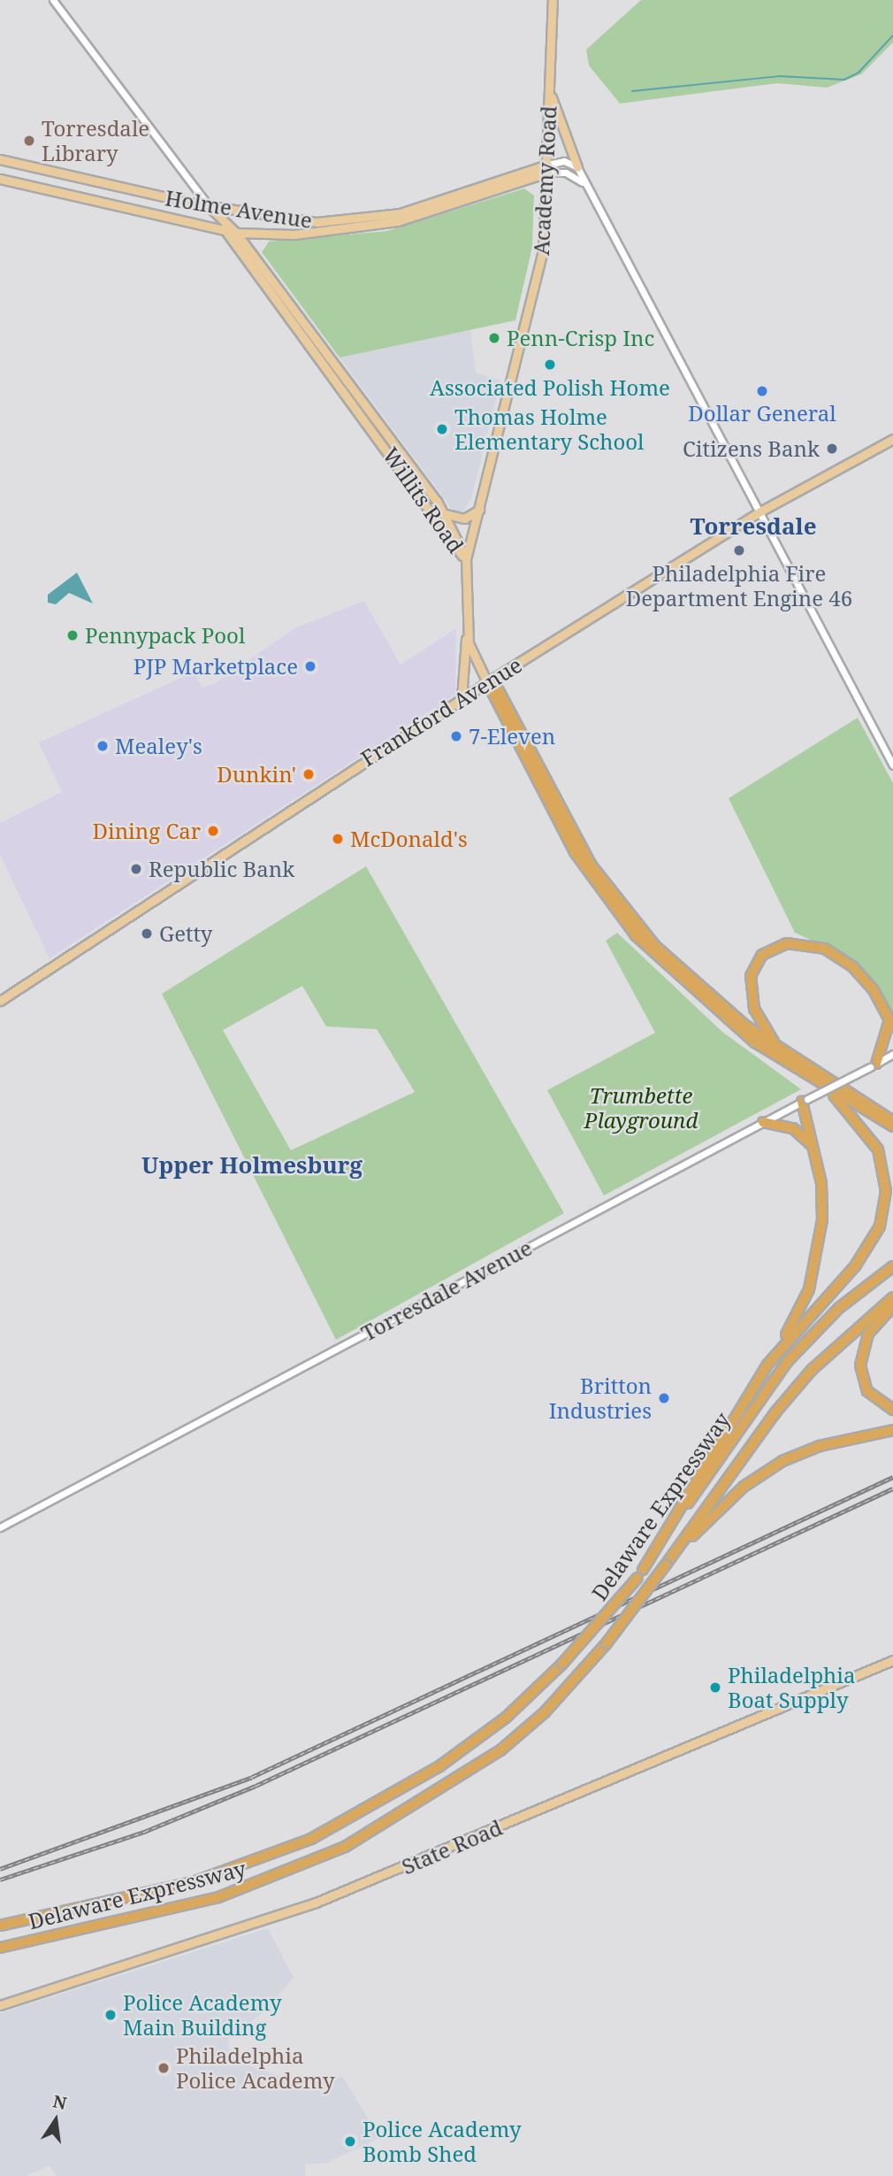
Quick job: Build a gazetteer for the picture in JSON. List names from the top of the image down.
{
  "streets": {
    "highway": ["Delaware Expressway"],
    "main road": [
      "Academy Road",
      "Holme Avenue",
      "Willits Road",
      "Frankford Avenue",
      "State Road"
    ],
    "street": ["Torresdale Avenue"]
  },
  "crossings": [
    ["Academy Road", "Holme Avenue"],
    ["Academy Road", "Willits Road"],
    ["Academy Road", "Frankford Avenue"],
    ["Holme Avenue", "Willits Road"]
  ],
  "districts": ["Torresdale", "Upper Holmesburg"],
  "parks": ["Trumbette Playground"],
  "places": [
    "Torresdale Library",
    "Penn-Crisp Inc",
    "Associated Polish Home",
    "Dollar General",
    "Thomas Holme Elementary School",
    "Citizens Bank",
    "Philadelphia Fire Department Engine 46",
    "Pennypack Pool",
    "PJP Marketplace",
    "7-Eleven",
    "Mealey's",
    "Dunkin'",
    "Dining Car",
    "McDonald's",
    "Republic Bank",
    "Getty",
    "Britton Industries",
    "Philadelphia Boat Supply",
    "Police Academy Main Building",
    "Philadelphia Police Academy",
    "Police Academy Bomb Shed"
  ],
  "north": "top"
}
